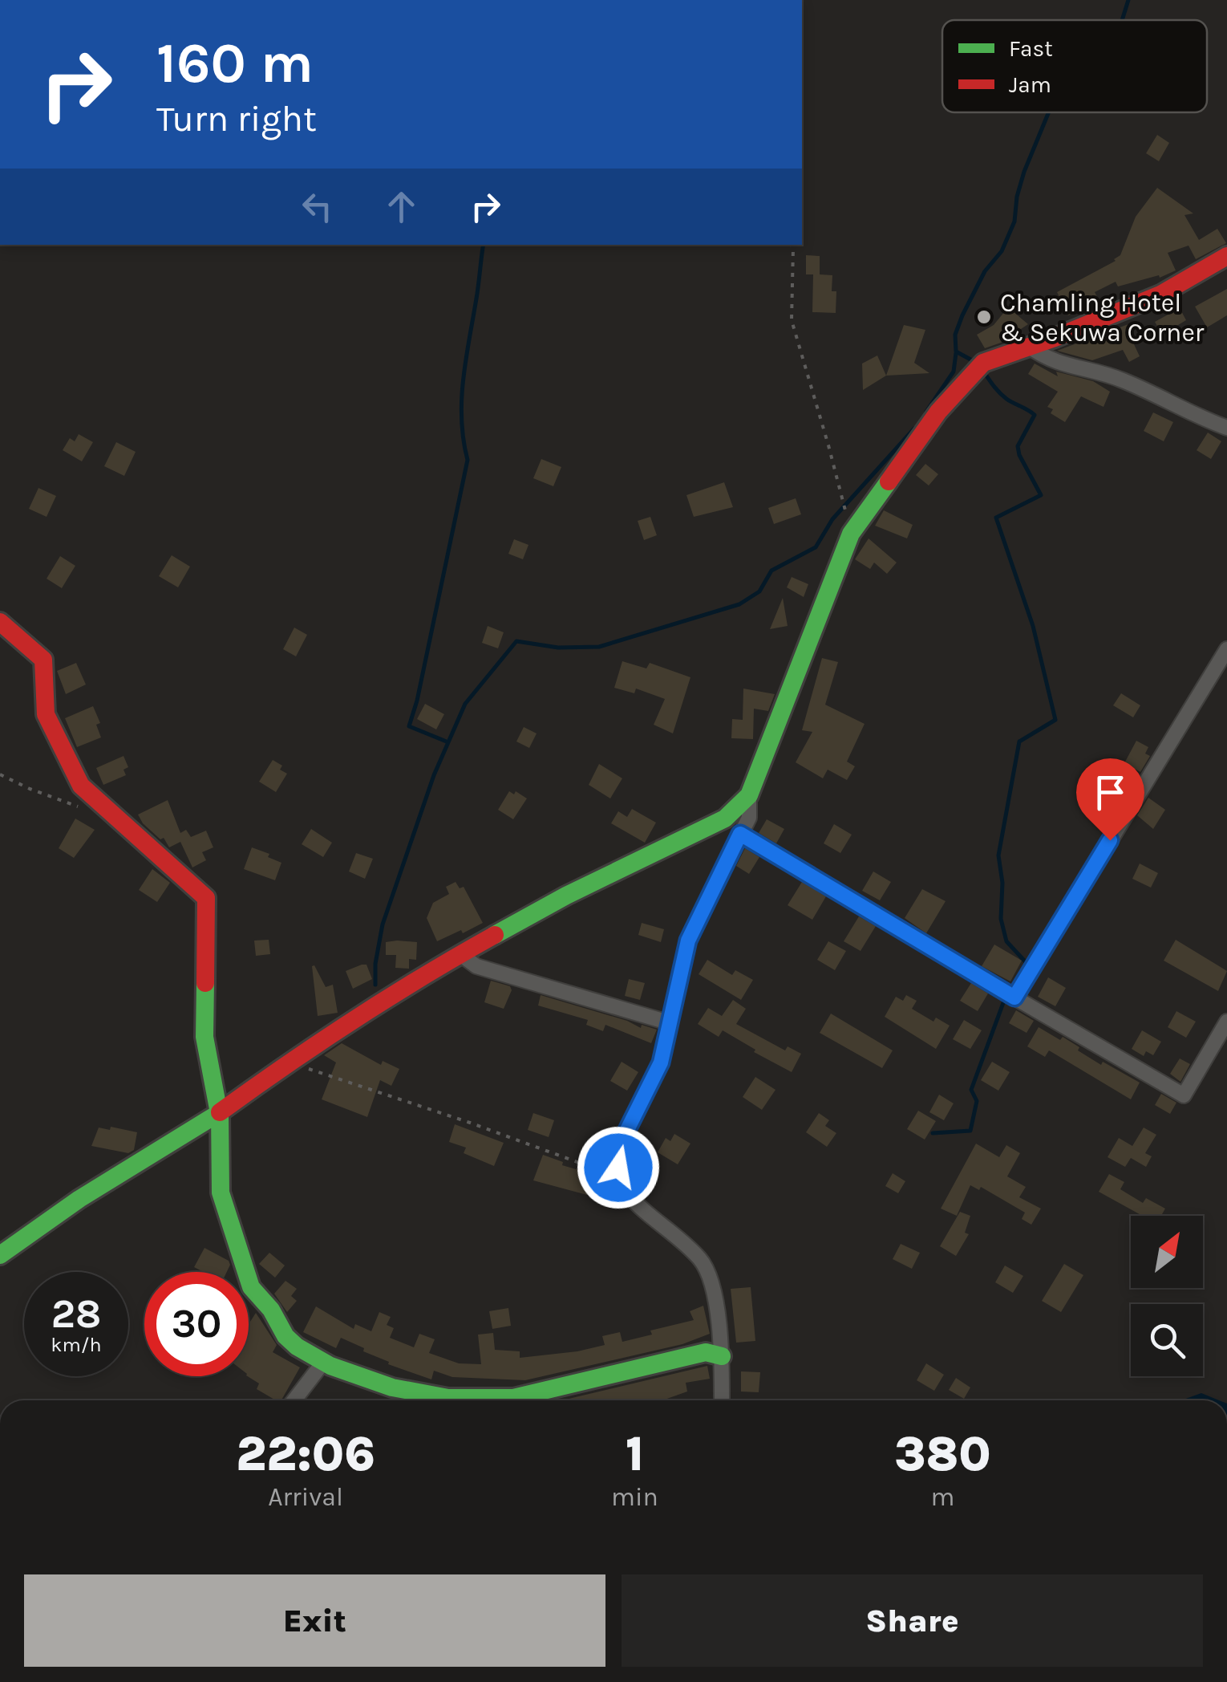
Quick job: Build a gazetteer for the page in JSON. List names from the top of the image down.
{
  "places": ["Chamling Hotel & Sekuwa Corner"],
  "legend": ["Fast", "Jam"],
  "north": "top right",
  "page": {
    "turn": ["160 m", "Turn right"],
    "speed": "28 km/h",
    "limit": "30",
    "eta": [
      "22:06",
      "Arrival",
      "1",
      "min",
      "380",
      "m"
    ],
    "buttons": ["Exit", "Share"]
  }
}
